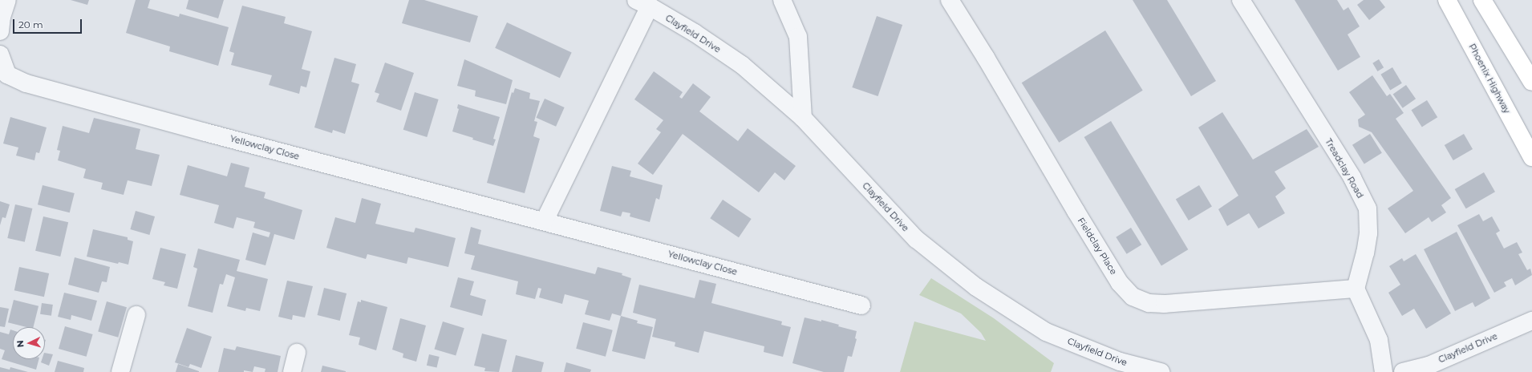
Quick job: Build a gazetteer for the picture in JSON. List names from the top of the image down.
{
  "streets": {
    "main road": ["Phoenix Highway"],
    "street": [
      "Clayfield Drive",
      "Yellowclay Close",
      "Treadclay Road",
      "Fieldclay Place"
    ]
  },
  "crossings": [
    ["Treadclay Road", "Fieldclay Place"]
  ],
  "scale_bar": "20 m",
  "north": "left"
}
